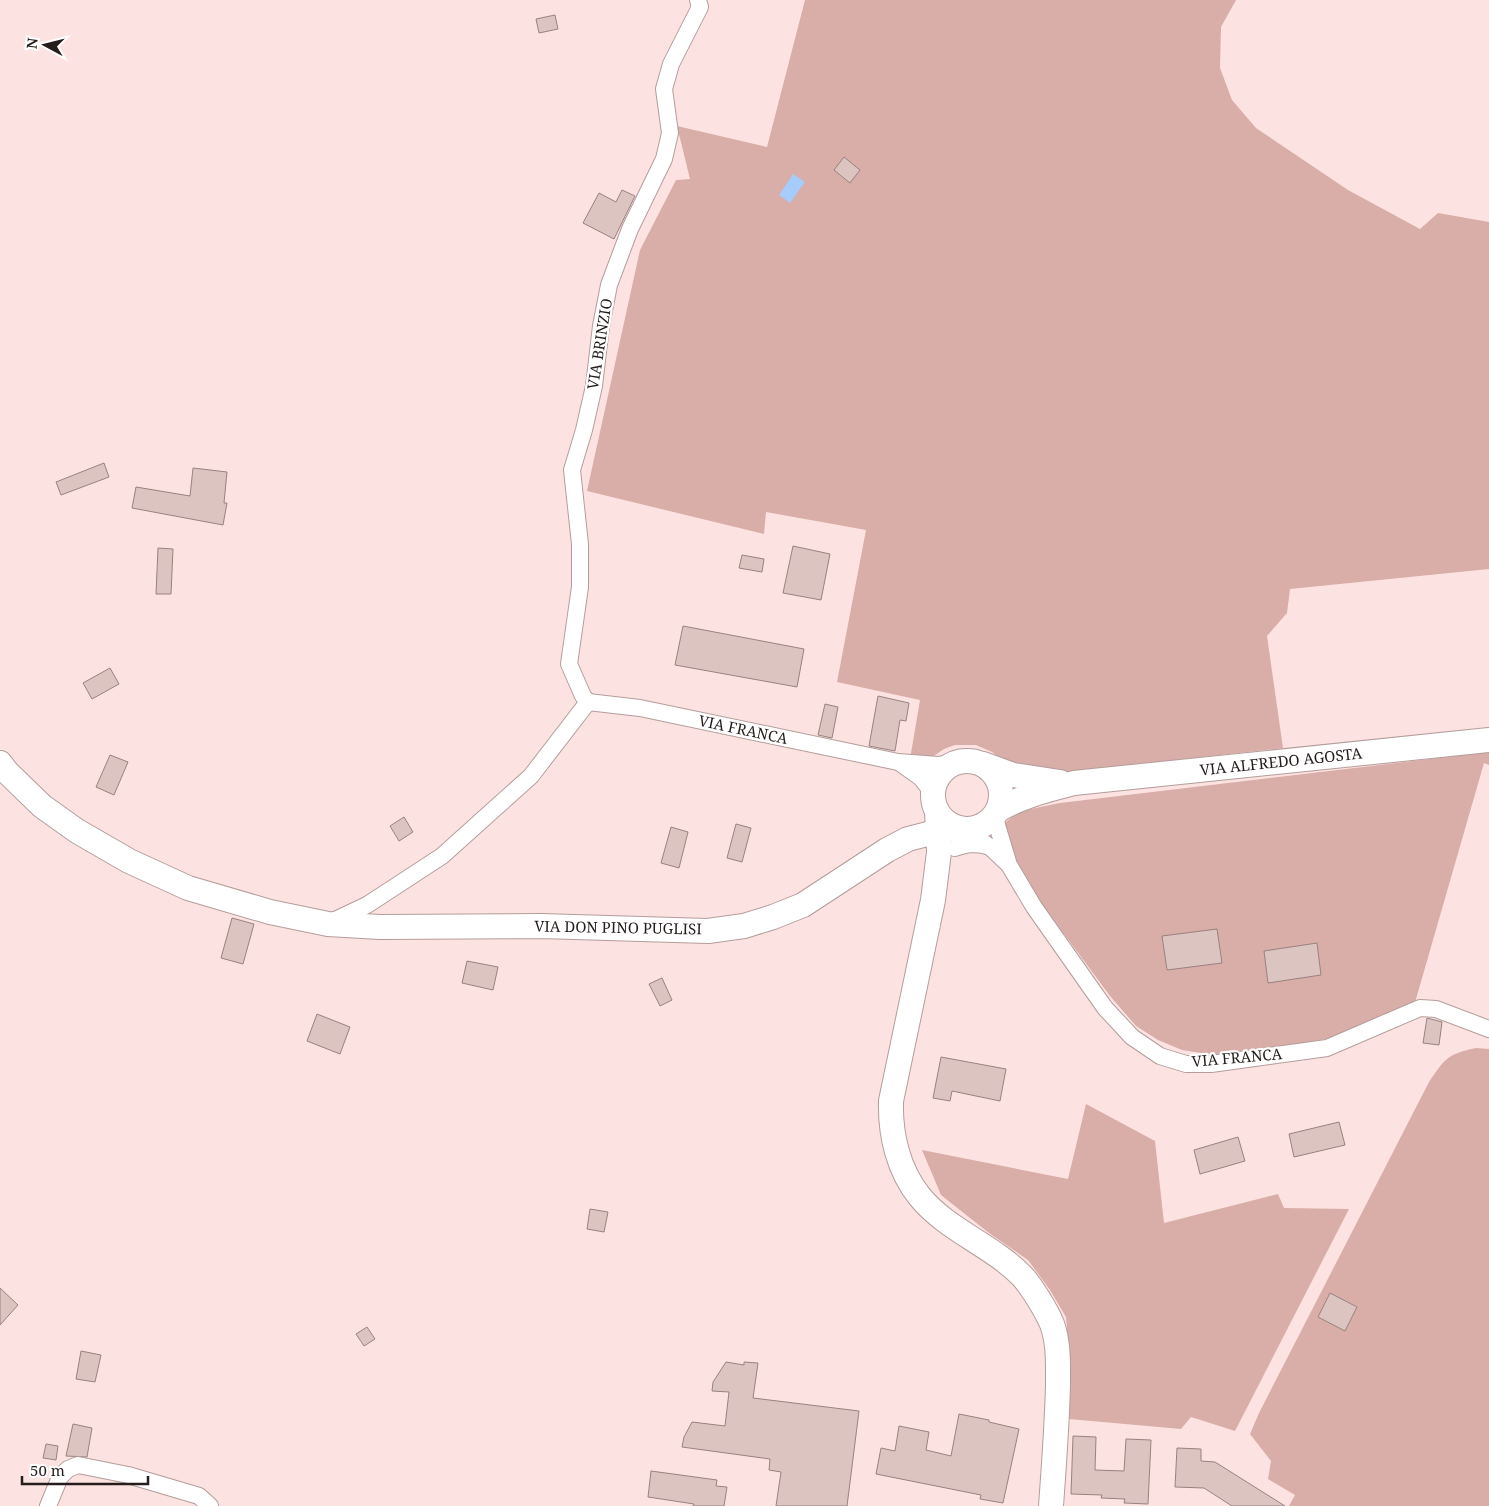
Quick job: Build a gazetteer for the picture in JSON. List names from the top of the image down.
{
  "streets": {
    "street": [
      "VIA BRINZIO",
      "VIA FRANCA",
      "VIA ALFREDO AGOSTA",
      "VIA DON PINO PUGLISI"
    ]
  },
  "crossings": [
    ["VIA BRINZIO", "VIA FRANCA"],
    ["VIA FRANCA", "VIA ALFREDO AGOSTA"]
  ],
  "scale_bar": "50 m",
  "north": "left"
}
